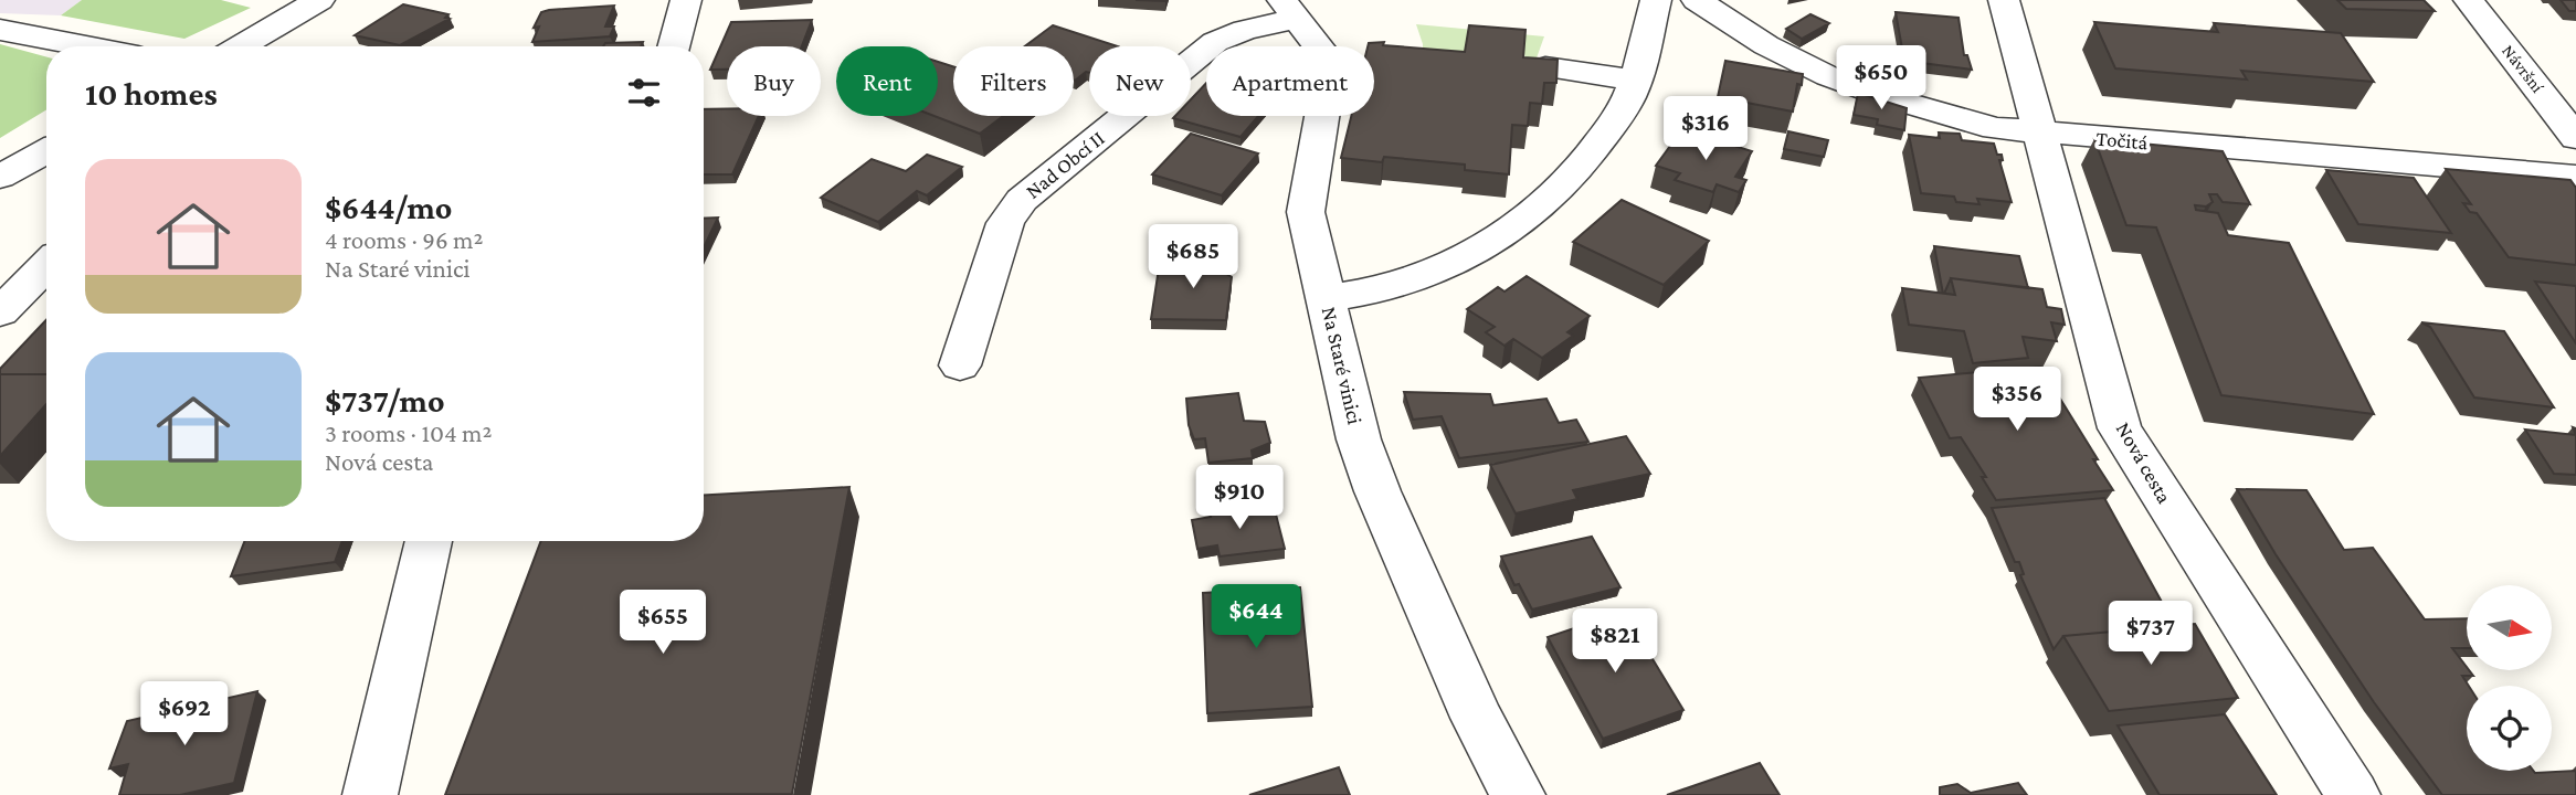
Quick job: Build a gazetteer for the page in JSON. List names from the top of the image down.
{
  "streets": {
    "street": [
      "Návršní",
      "Točitá",
      "Nad Obcí II",
      "Na Staré vinici",
      "Nová cesta"
    ]
  },
  "crossings": [
    ["Točitá", "Nová cesta"],
    ["Nad Obcí II", "Na Staré vinici"]
  ],
  "north": "right",
  "page": {
    "price": [
      "$650",
      "$316",
      "$685",
      "$356",
      "$910",
      "$644",
      "$655",
      "$737",
      "$821",
      "$692"
    ],
    "chip": [
      "Buy",
      "Rent",
      "Filters",
      "New",
      "Apartment"
    ],
    "heading": "10 homes",
    "list": [
      {
        "name": "$644/mo",
        "note": "4 rooms · 96 m² · Na Staré vinici"
      },
      {
        "name": "$737/mo",
        "note": "3 rooms · 104 m² · Nová cesta"
      }
    ]
  }
}
